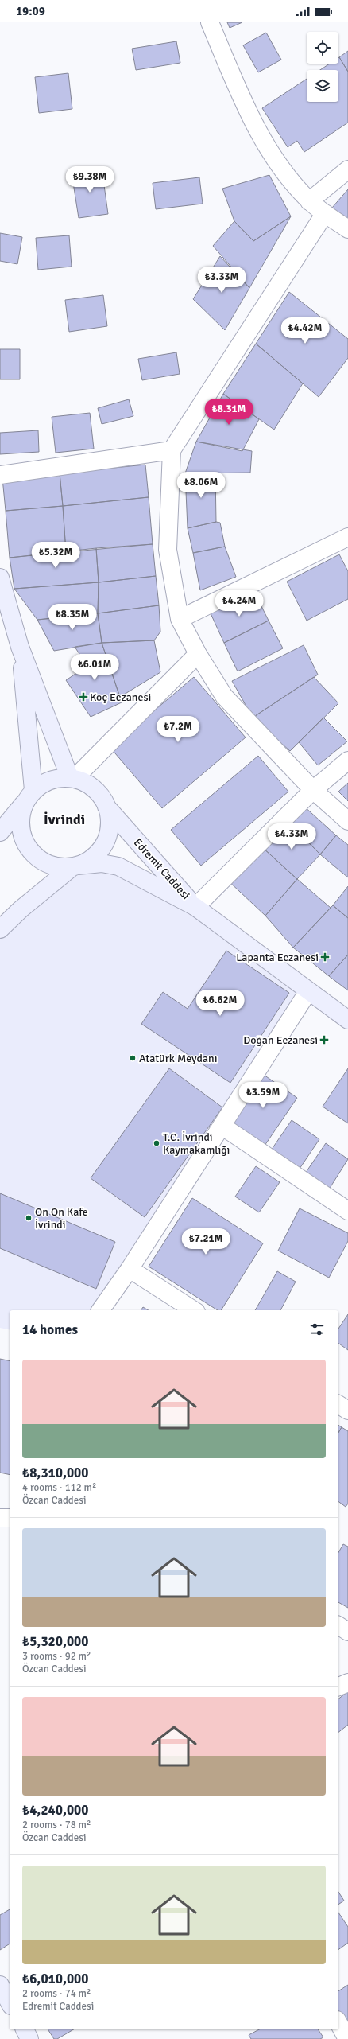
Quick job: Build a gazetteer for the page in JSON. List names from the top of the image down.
{
  "streets": {
    "main road": ["Edremit Caddesi"]
  },
  "districts": ["İvrindi"],
  "places": {
    "health": ["Koç Eczanesi", "Lapanta Eczanesi", "Doğan Eczanesi"],
    "other": ["Atatürk Meydanı", "T.C. İvrindi Kaymakamlığı", "On On Kafe İvrindi"]
  },
  "page": {
    "status": "19:09",
    "price": [
      "₺9.38M",
      "₺3.33M",
      "₺4.42M",
      "₺8.31M",
      "₺8.06M",
      "₺5.32M",
      "₺4.24M",
      "₺8.35M",
      "₺6.01M",
      "₺7.2M",
      "₺4.33M",
      "₺6.62M",
      "₺3.59M",
      "₺7.21M"
    ],
    "heading": "14 homes",
    "list": [
      {
        "name": "₺8,310,000",
        "note": "4 rooms · 112 m² · Özcan Caddesi"
      },
      {
        "name": "₺5,320,000",
        "note": "3 rooms · 92 m² · Özcan Caddesi"
      },
      {
        "name": "₺4,240,000",
        "note": "2 rooms · 78 m² · Özcan Caddesi"
      },
      {
        "name": "₺6,010,000",
        "note": "2 rooms · 74 m² · Edremit Caddesi"
      }
    ]
  }
}
